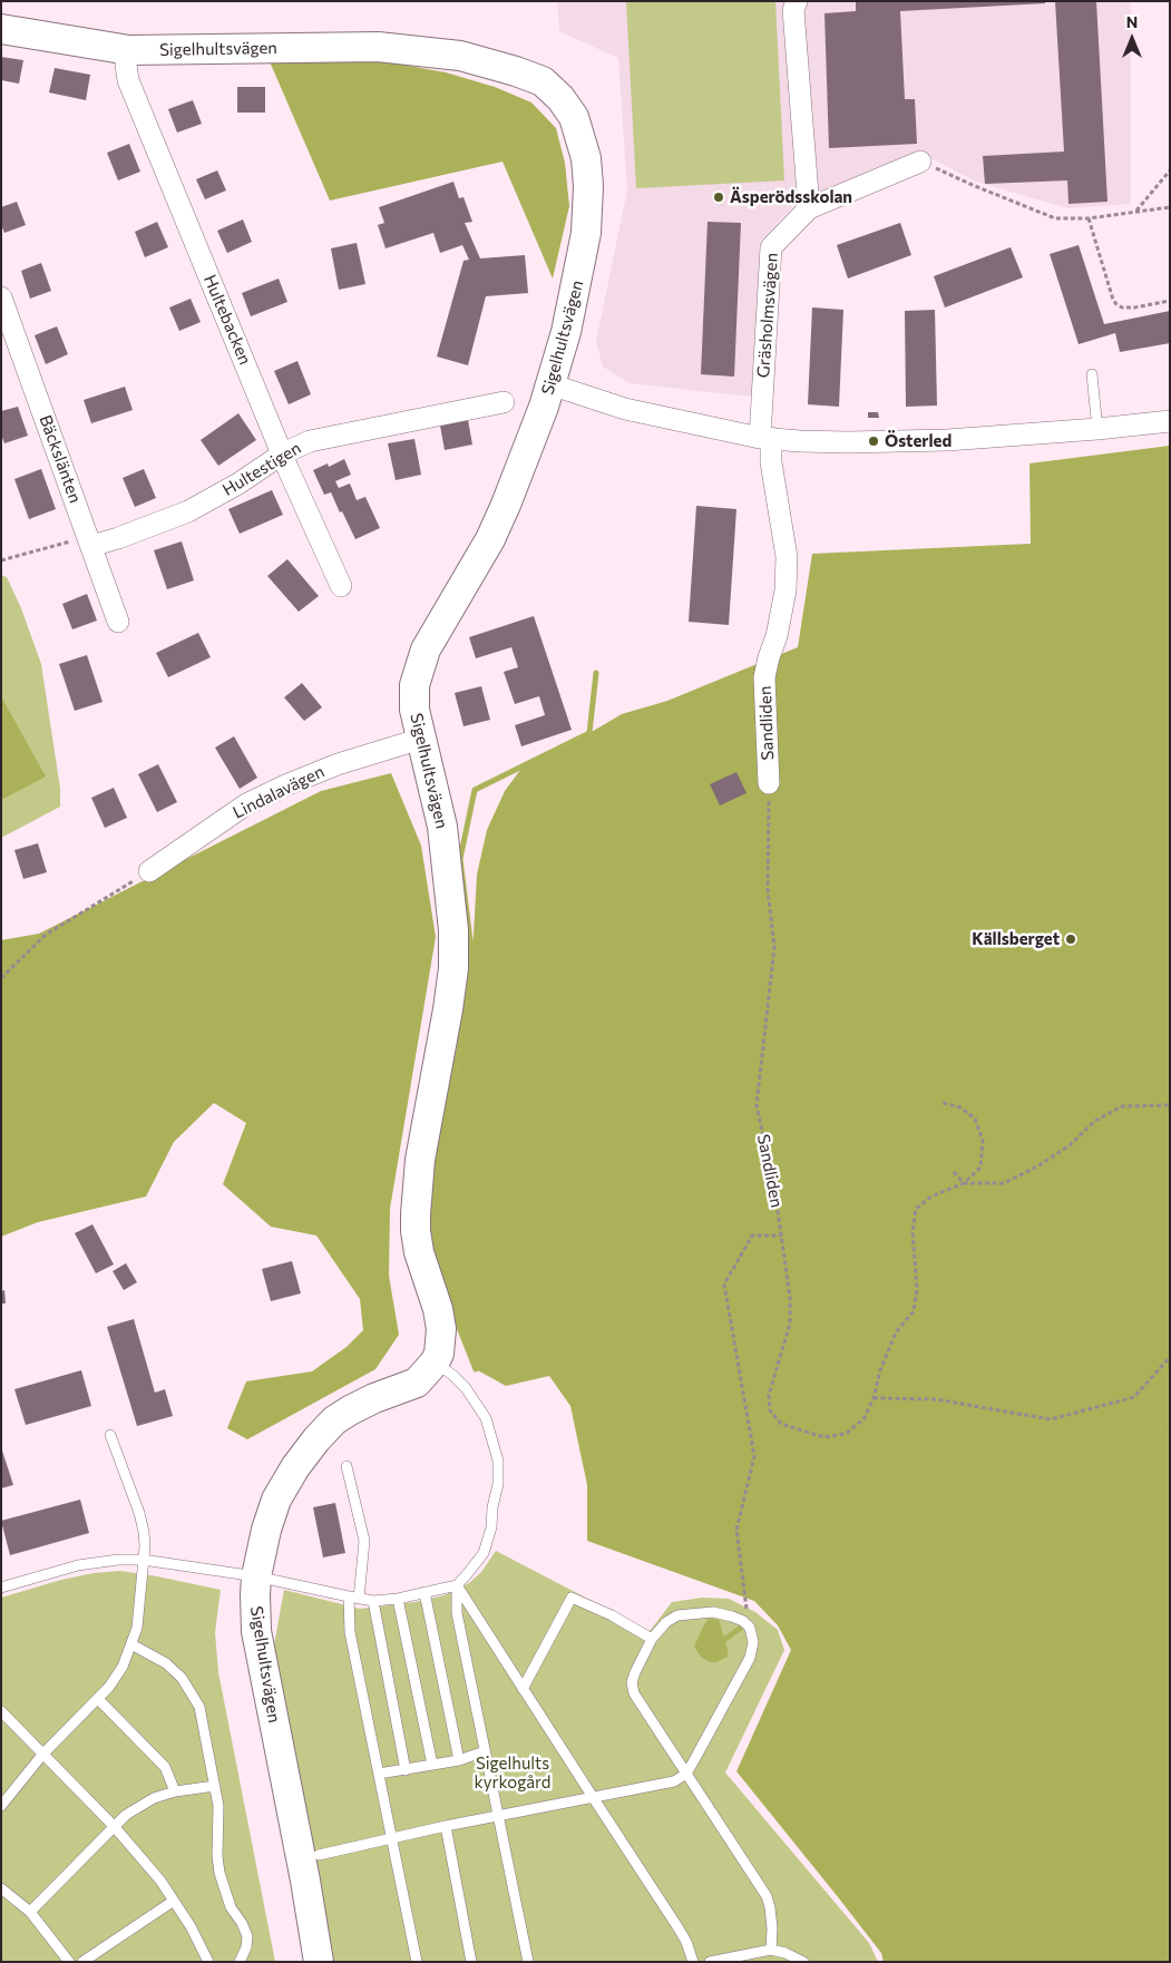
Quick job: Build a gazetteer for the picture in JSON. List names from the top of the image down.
{
  "streets": {
    "street": [
      "Sigelhultsvägen",
      "Gräsholmsvägen",
      "Hultebacken",
      "Bäckslänten",
      "Hultestigen",
      "Sandliden",
      "Lindalavägen"
    ]
  },
  "crossings": [
    ["Sigelhultsvägen", "Hultebacken"],
    ["Sigelhultsvägen", "Lindalavägen"],
    ["Gräsholmsvägen", "Sandliden"],
    ["Hultebacken", "Hultestigen"],
    ["Bäckslänten", "Hultestigen"]
  ],
  "parks": ["Sigelhults kyrkogård"],
  "places": ["Äsperödsskolan", "Österled", "Källsberget"],
  "north": "top"
}
